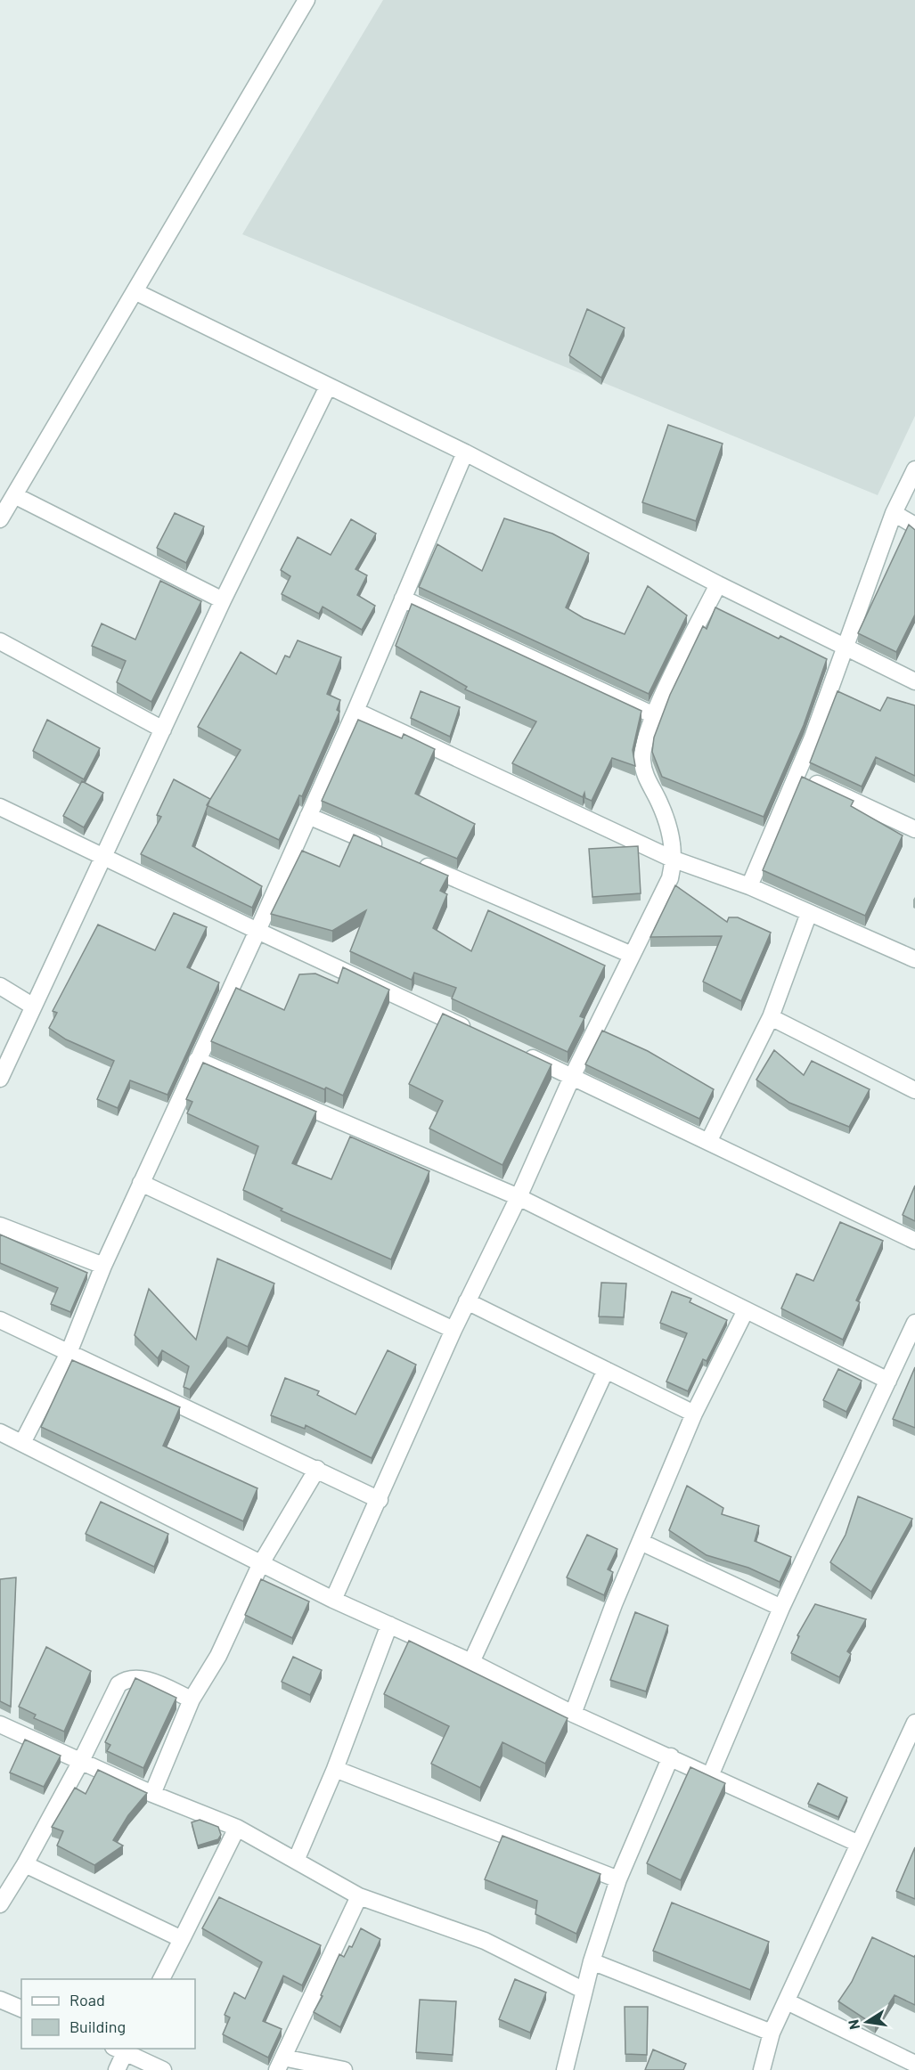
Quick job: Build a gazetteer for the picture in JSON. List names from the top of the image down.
{
  "legend": ["Road", "Building"],
  "north": "left"
}
